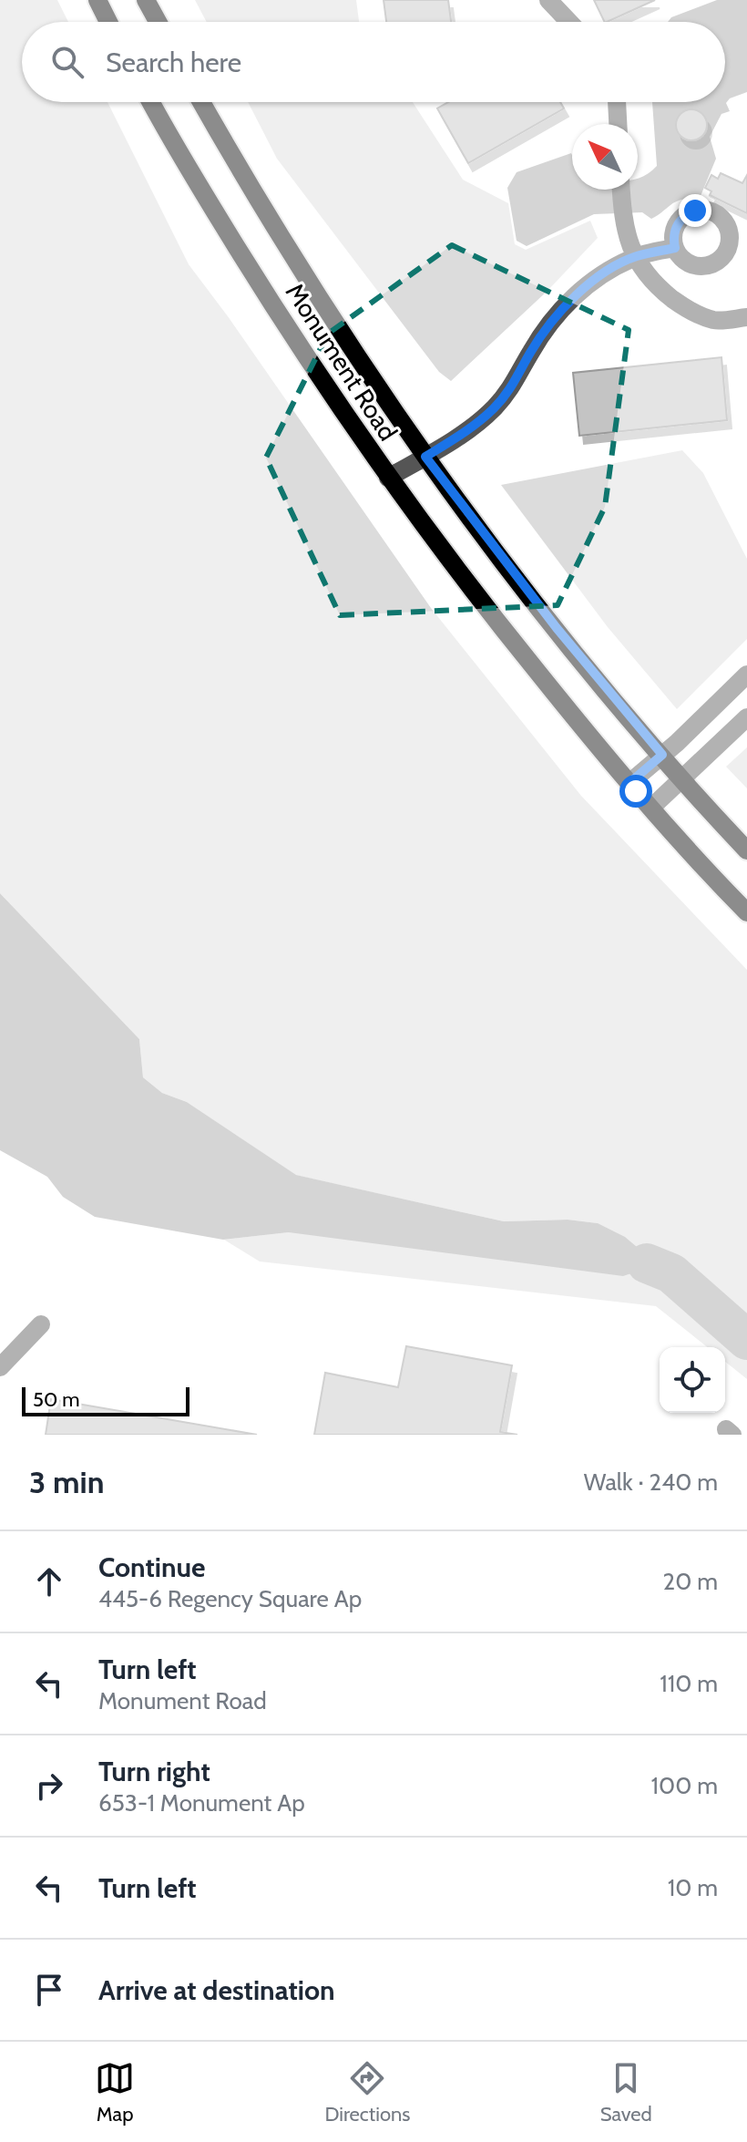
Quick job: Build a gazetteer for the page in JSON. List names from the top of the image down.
{
  "streets": {
    "main road": ["Monument Road"]
  },
  "scale_bar": "50 m",
  "north": "top left",
  "page": {
    "search": "Search here",
    "scale": "50 m",
    "heading": ["3 min", "Walk · 240 m"],
    "list": [
      ["Continue", "445-6 Regency Square Ap", "20 m"],
      ["Turn left", "Monument Road", "110 m"],
      ["Turn right", "653-1 Monument Ap", "100 m"],
      ["Turn left", "10 m"],
      "Arrive at destination"
    ],
    "nav": ["Map", "Directions", "Saved"]
  }
}
